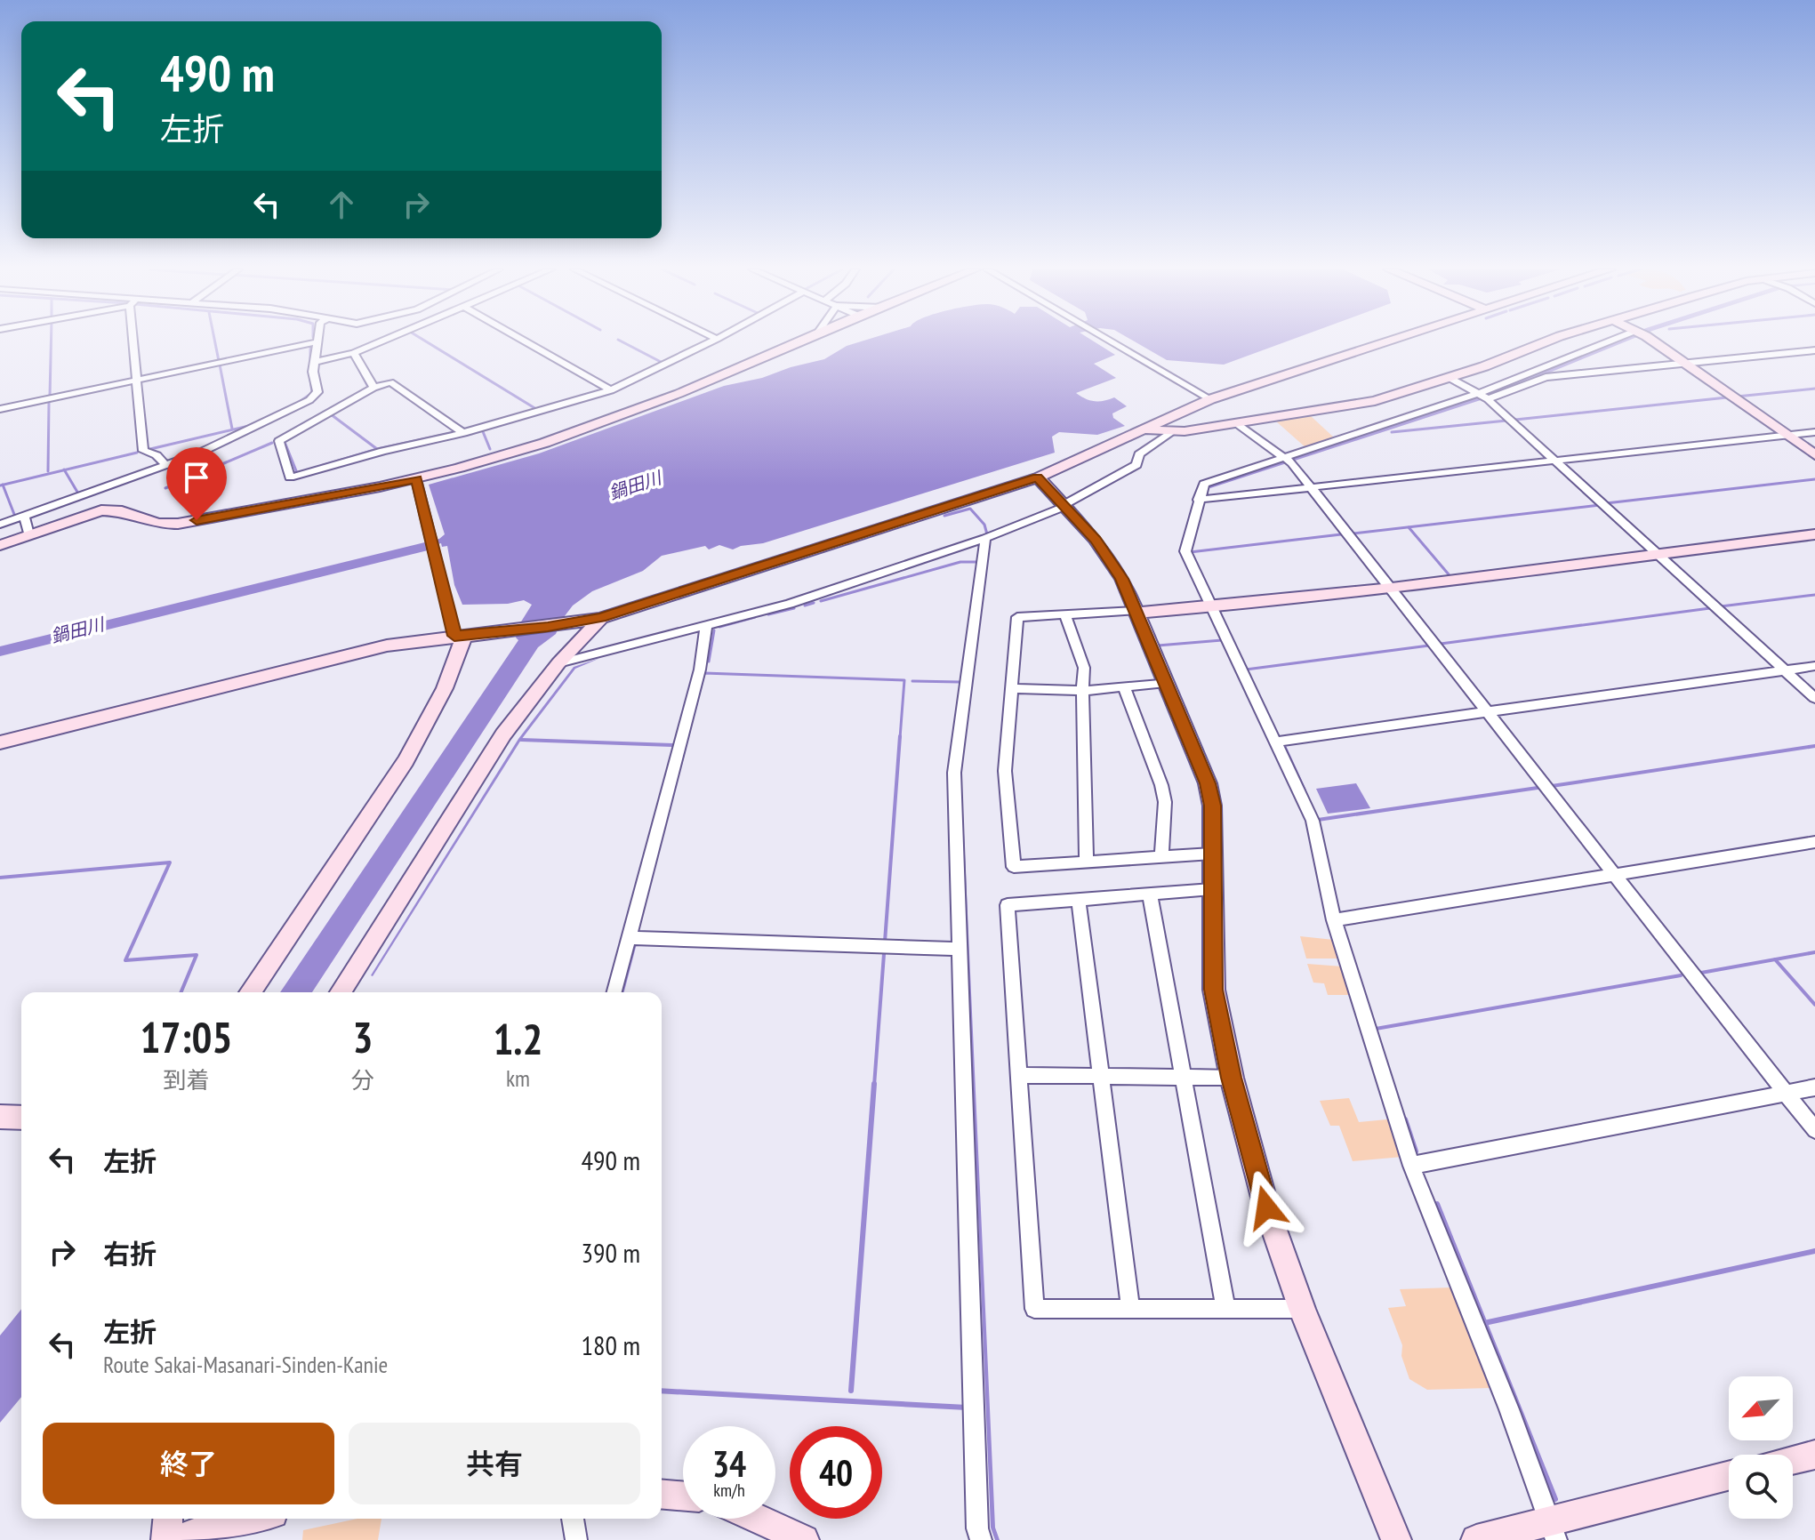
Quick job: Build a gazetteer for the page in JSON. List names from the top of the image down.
{
  "water": ["鍋田川"],
  "north": "bottom left",
  "page": {
    "turn": ["490 m", "左折"],
    "eta": [
      "17:05",
      "到着",
      "3",
      "分",
      "1.2",
      "km"
    ],
    "list": [
      {
        "name": "左折",
        "value": "490 m"
      },
      {
        "name": "右折",
        "value": "390 m"
      },
      {
        "name": "左折",
        "note": "Route Sakai-Masanari-Sinden-Kanie",
        "value": "180 m"
      }
    ],
    "buttons": ["終了", "共有"],
    "speed": "34 km/h",
    "limit": "40"
  }
}
